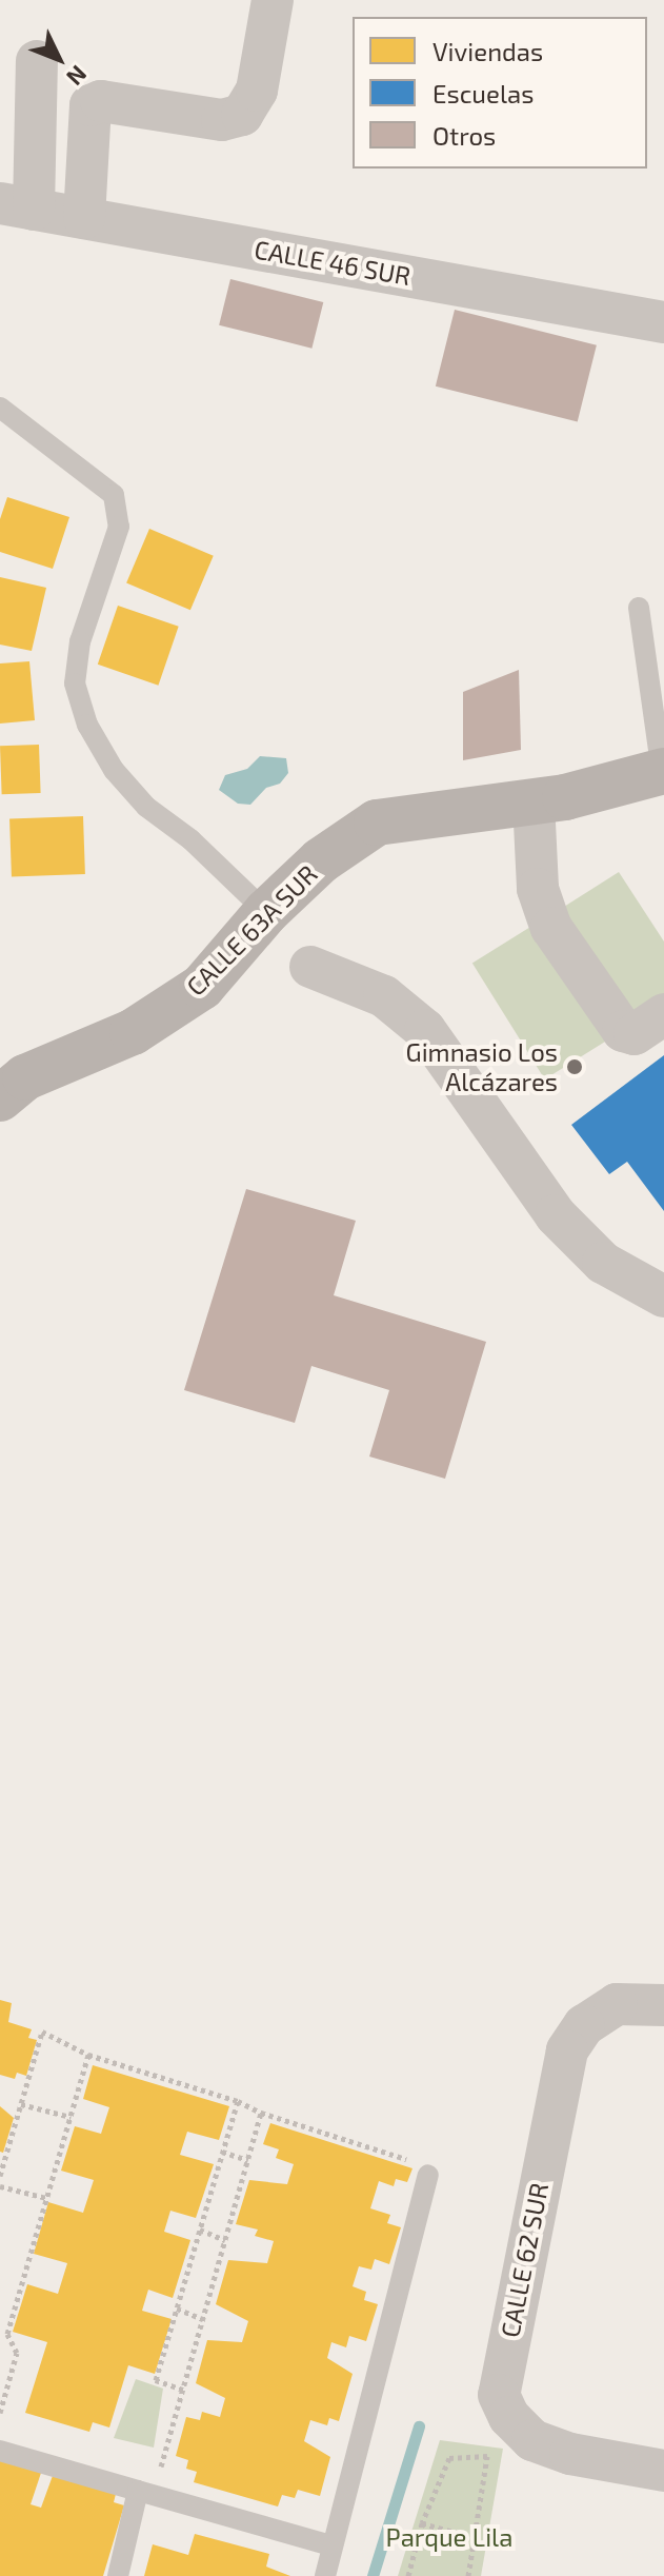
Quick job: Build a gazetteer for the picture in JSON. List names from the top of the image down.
{
  "streets": {
    "street": ["CALLE 46 SUR", "CALLE 63A SUR", "CALLE 62 SUR"]
  },
  "parks": ["Parque Lila"],
  "places": ["Gimnasio Los Alcázares"],
  "legend": ["Viviendas", "Escuelas", "Otros"],
  "north": "bottom right"
}
